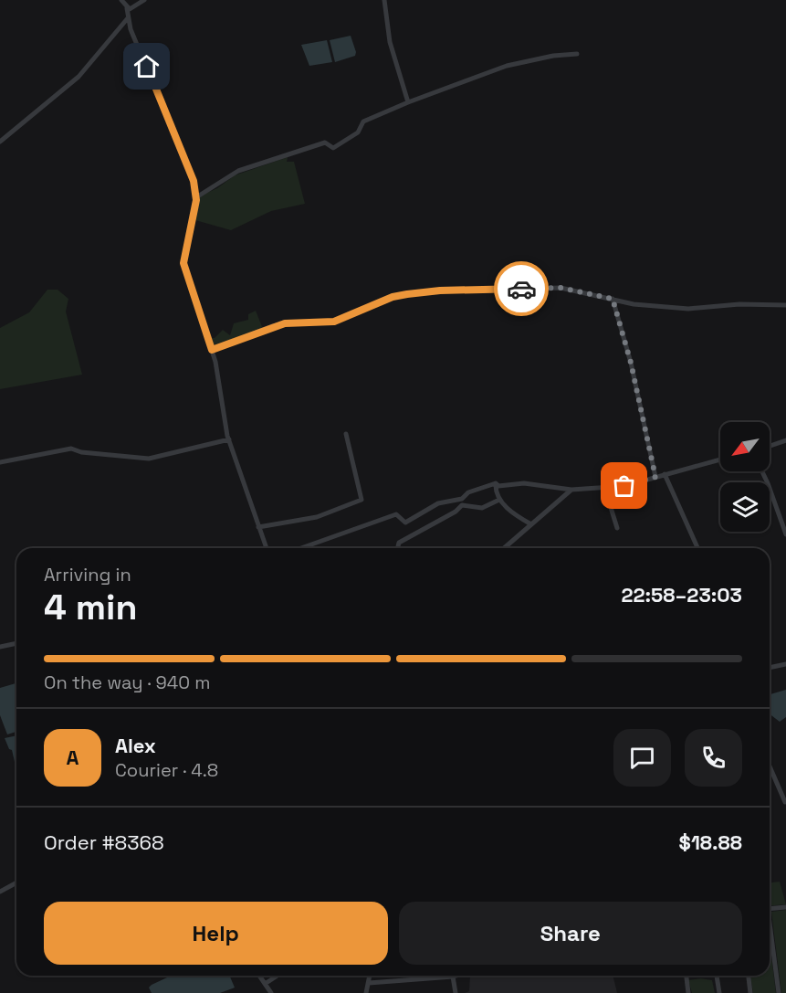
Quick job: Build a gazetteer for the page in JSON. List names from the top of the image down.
{
  "north": "bottom left",
  "page": {
    "heading": ["4 min", "Arriving in", "22:58–23:03"],
    "panel": [
      "Alex",
      "Courier · 4.8",
      "Order #8368",
      "$18.88"
    ],
    "bar": "On the way · 940 m",
    "round": "A",
    "buttons": ["Help", "Share"]
  }
}
